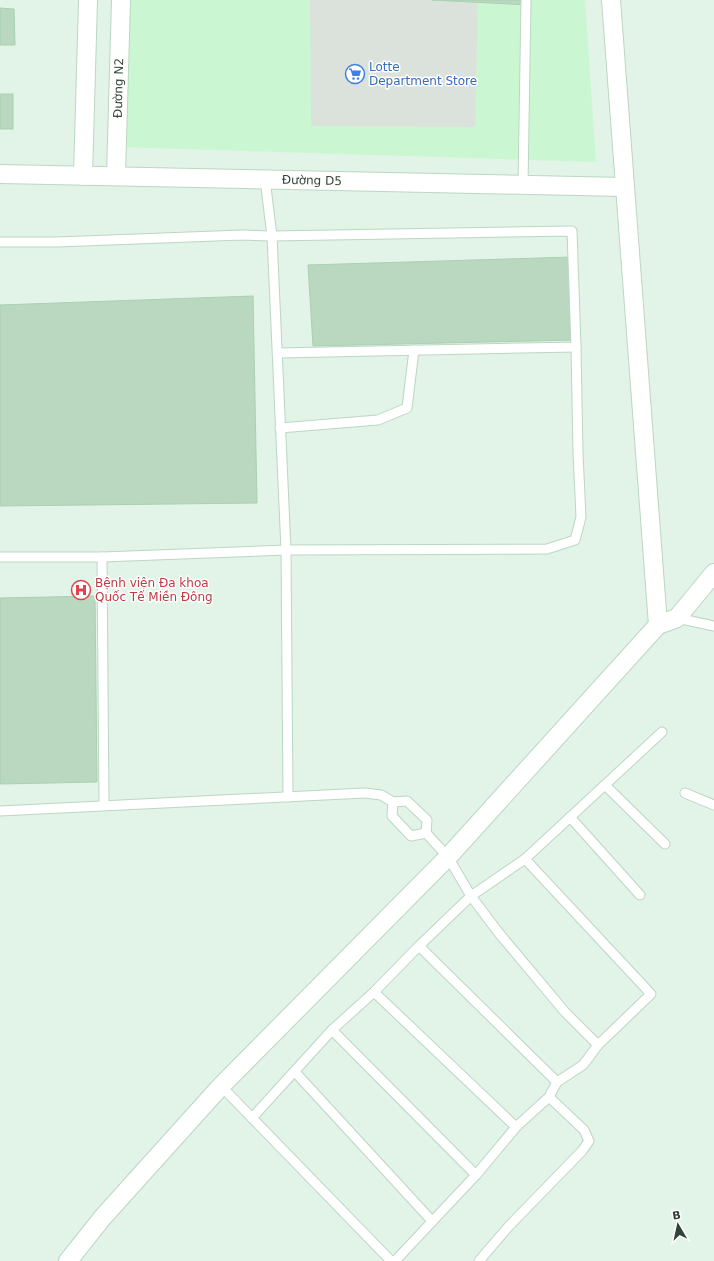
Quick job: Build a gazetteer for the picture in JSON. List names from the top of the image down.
{
  "streets": {
    "street": ["Đường N2", "Đường D5"]
  },
  "crossings": [
    ["Đường N2", "Đường D5"]
  ],
  "places": {
    "supermarket": ["Lotte Department Store"],
    "hospital": ["Bệnh viện Đa khoa Quốc Tế Miền Đông"]
  },
  "north": "top"
}
